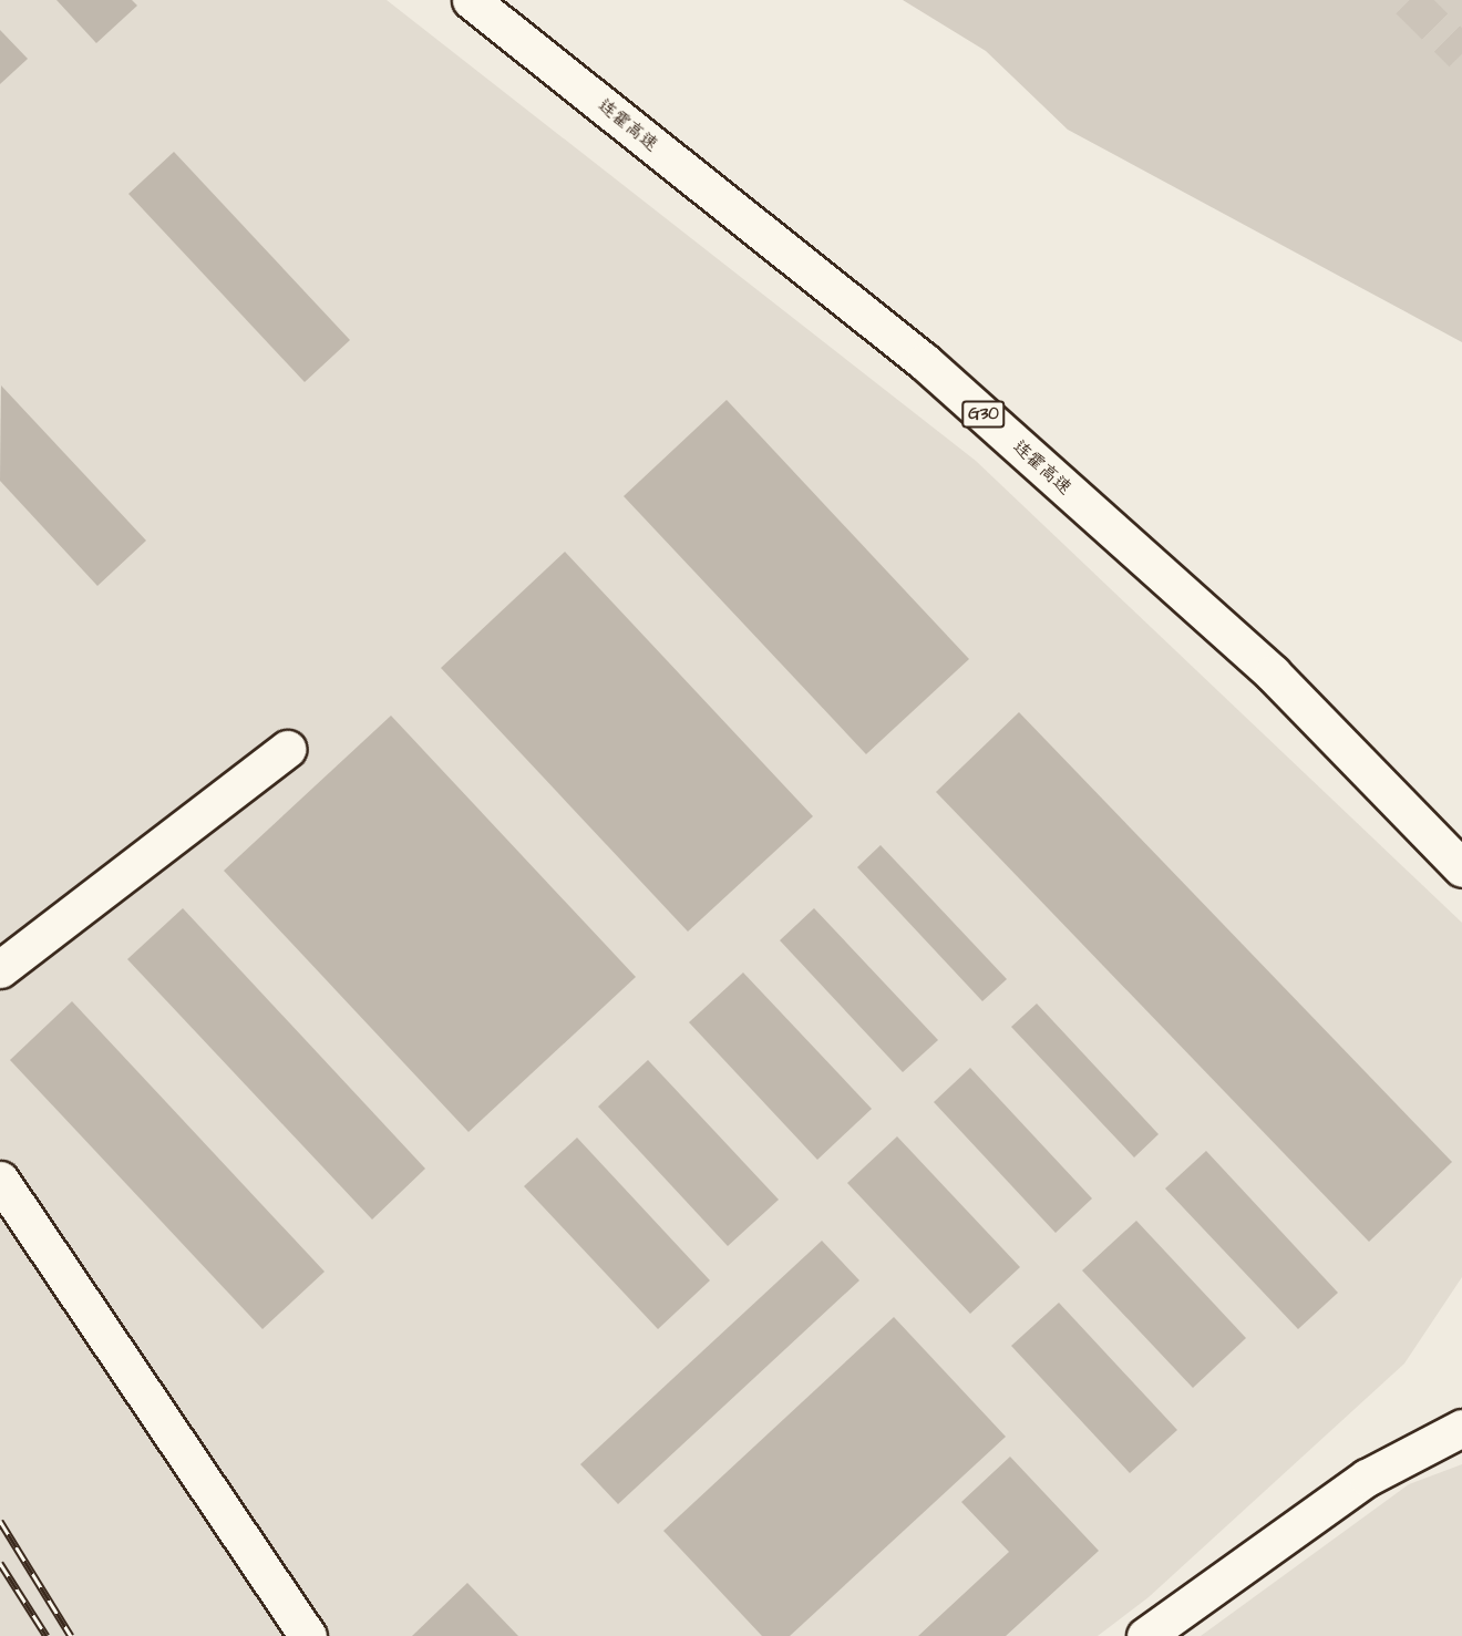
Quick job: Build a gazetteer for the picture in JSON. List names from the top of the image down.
{
  "streets": {
    "main road": ["连霍高速", "G30"]
  }
}
